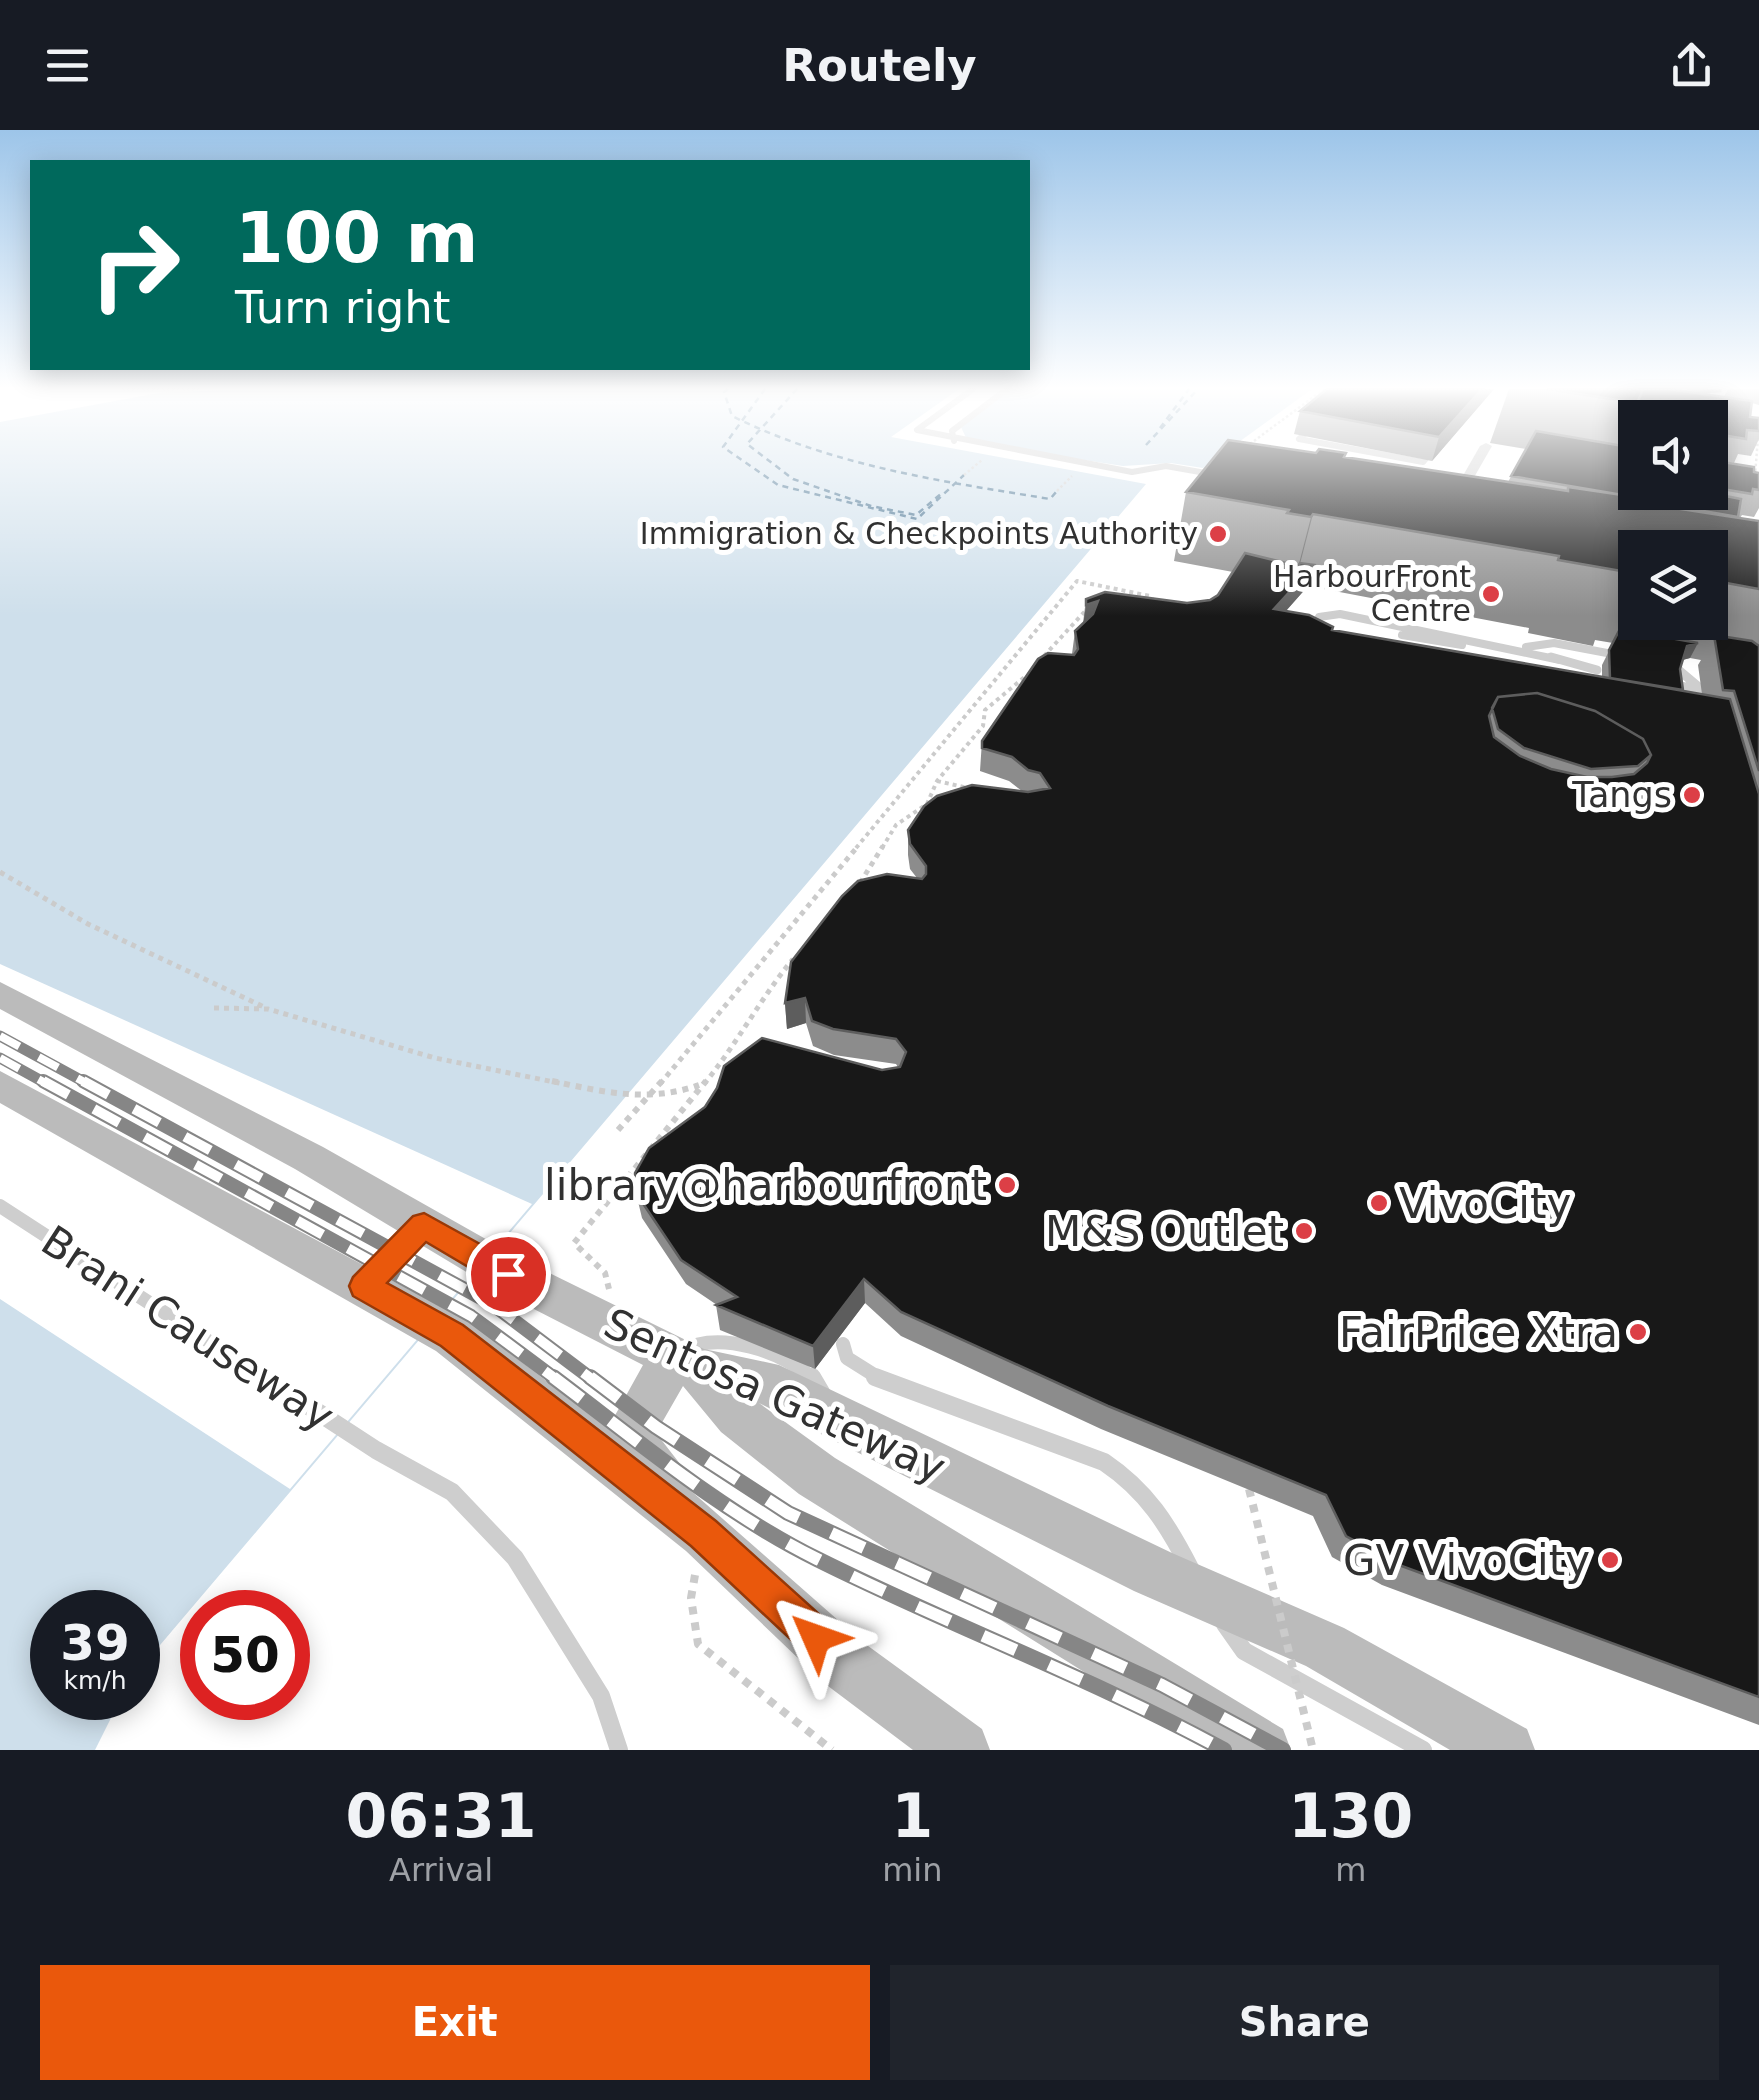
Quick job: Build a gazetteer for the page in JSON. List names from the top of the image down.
{
  "streets": {
    "main road": ["Sentosa Gateway"],
    "lane": ["Brani Causeway"]
  },
  "places": [
    "Immigration & Checkpoints Authority",
    "HarbourFront Centre",
    "Tangs",
    "library@harbourfront",
    "VivoCity",
    "M&S Outlet",
    "FairPrice Xtra",
    "GV VivoCity"
  ],
  "page": {
    "header": "Routely",
    "turn": ["100 m", "Turn right"],
    "speed": "39 km/h",
    "limit": "50",
    "eta": [
      "06:31",
      "Arrival",
      "1",
      "min",
      "130",
      "m"
    ],
    "buttons": ["Exit", "Share"]
  }
}
